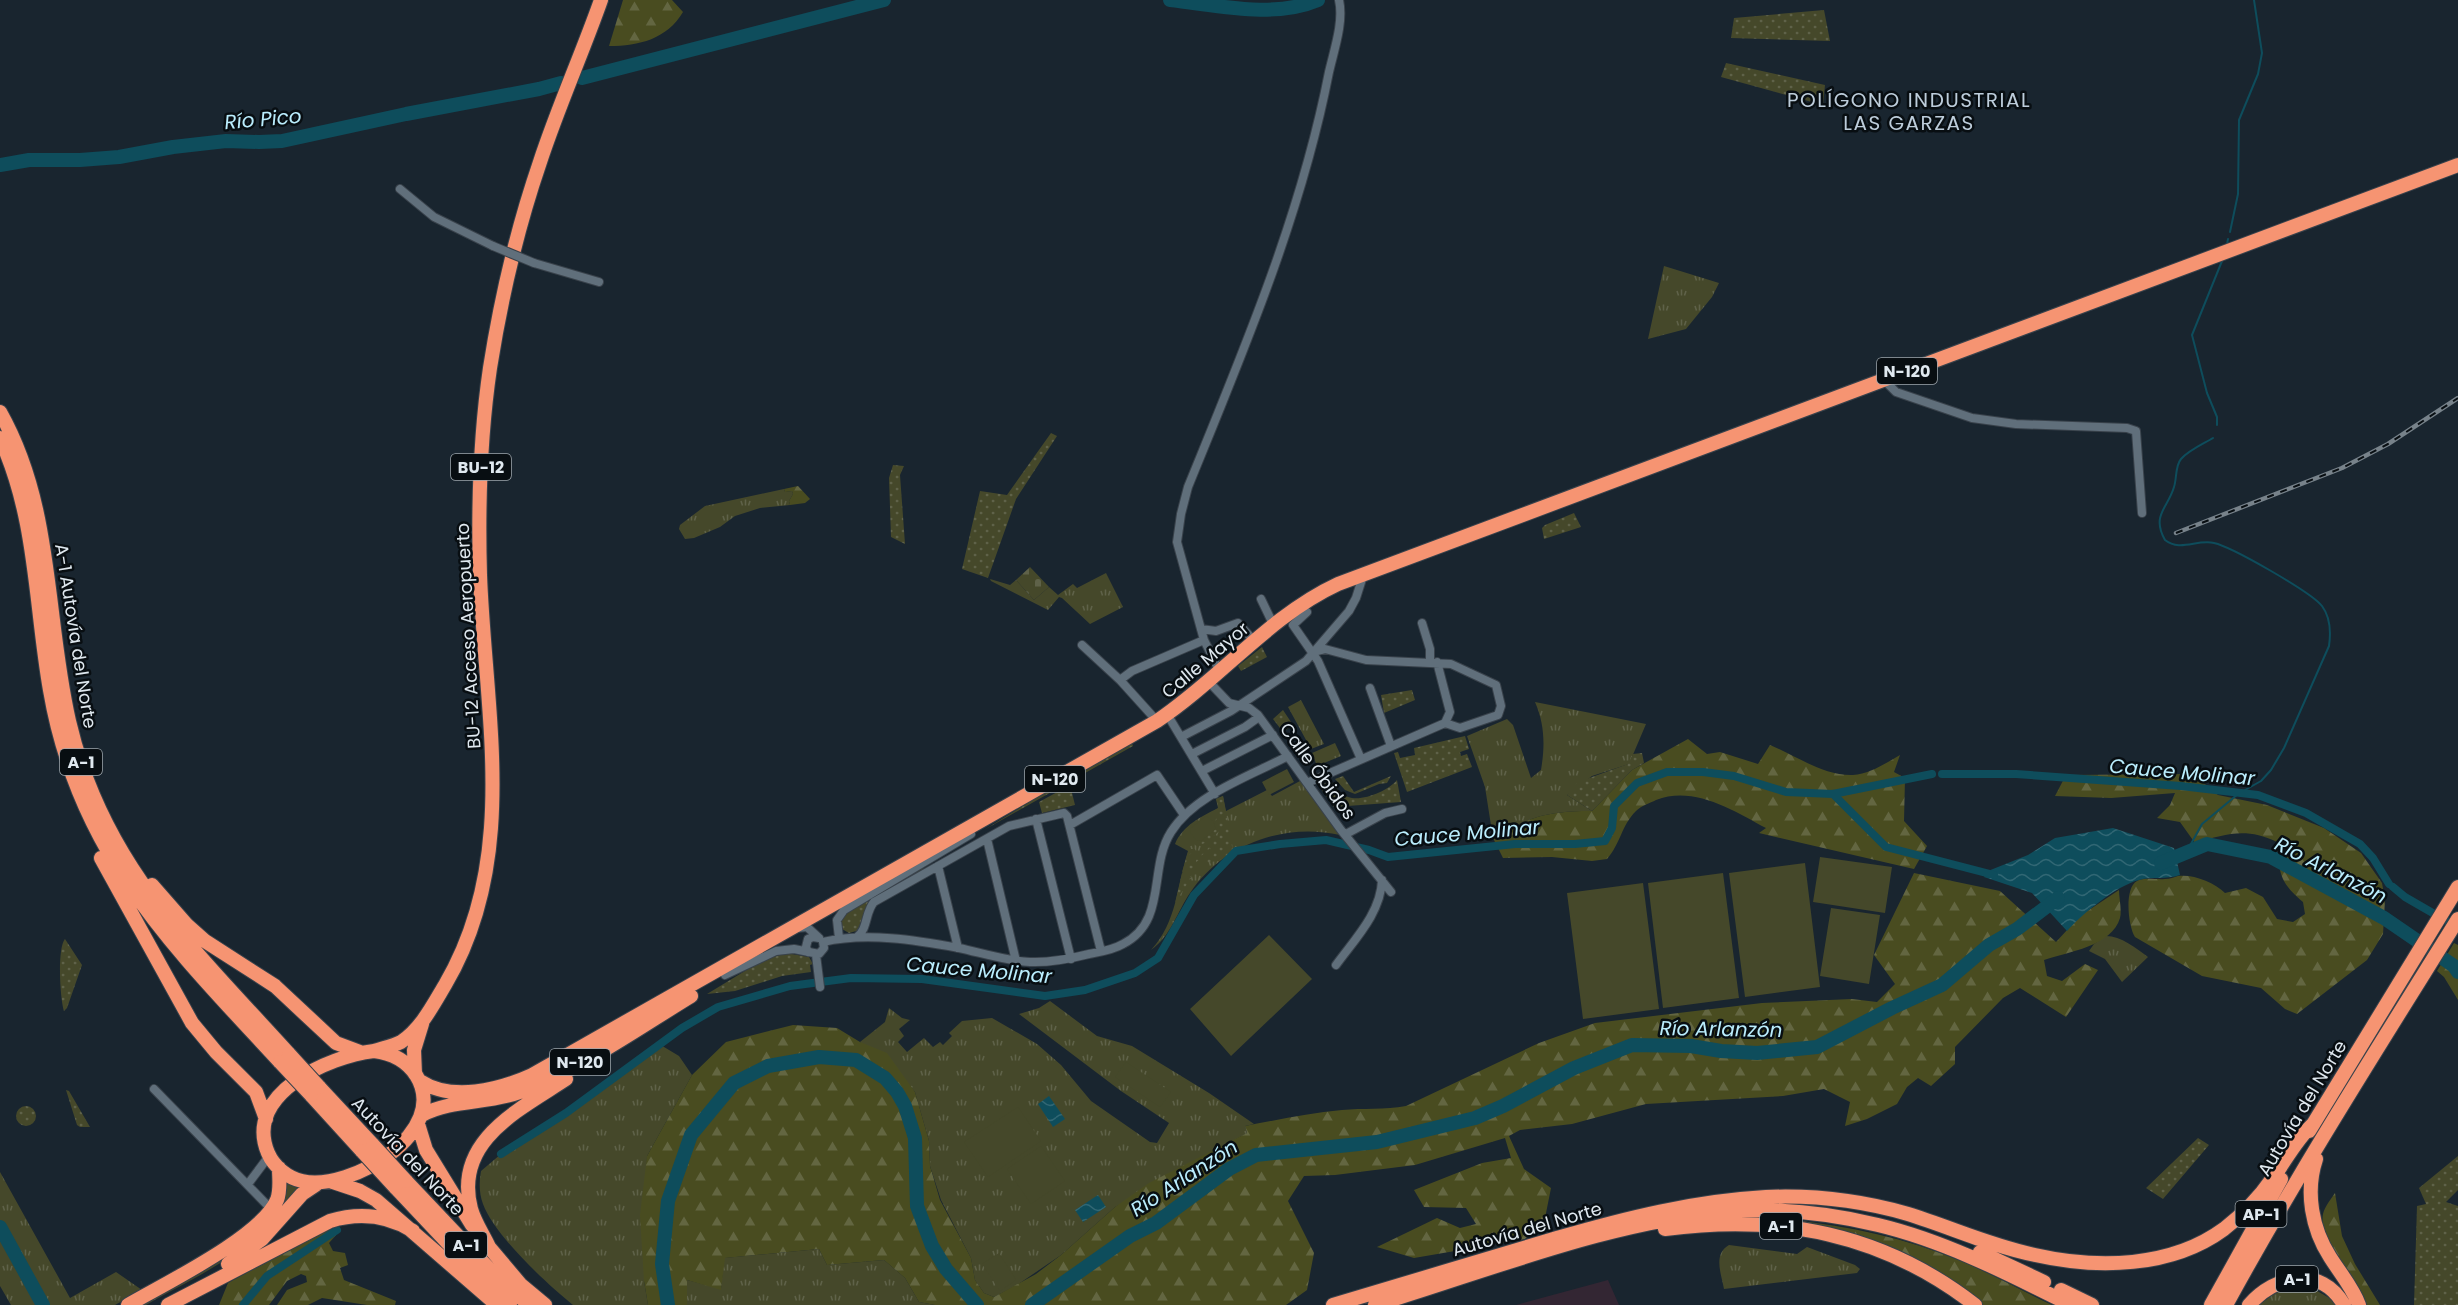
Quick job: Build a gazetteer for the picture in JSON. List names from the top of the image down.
{
  "streets": {
    "highway": [
      "N-120",
      "BU-12",
      "A-1 Autovía del Norte",
      "BU-12 Acceso Aeropuerto",
      "Calle Mayor",
      "A-1",
      "Autovía del Norte",
      "AP-1"
    ],
    "street": ["Calle Óbidos"]
  },
  "crossings": [
    ["N-120", "BU-12"],
    ["N-120", "Calle Mayor"],
    ["BU-12", "BU-12 Acceso Aeropuerto"],
    ["A-1 Autovía del Norte", "Autovía del Norte"],
    ["Calle Mayor", "Calle Óbidos"],
    ["A-1", "Autovía del Norte"]
  ],
  "districts": ["POLÍGONO INDUSTRIAL LAS GARZAS"],
  "water": ["Río Pico", "Cauce Molinar", "Río Arlanzón"]
}
